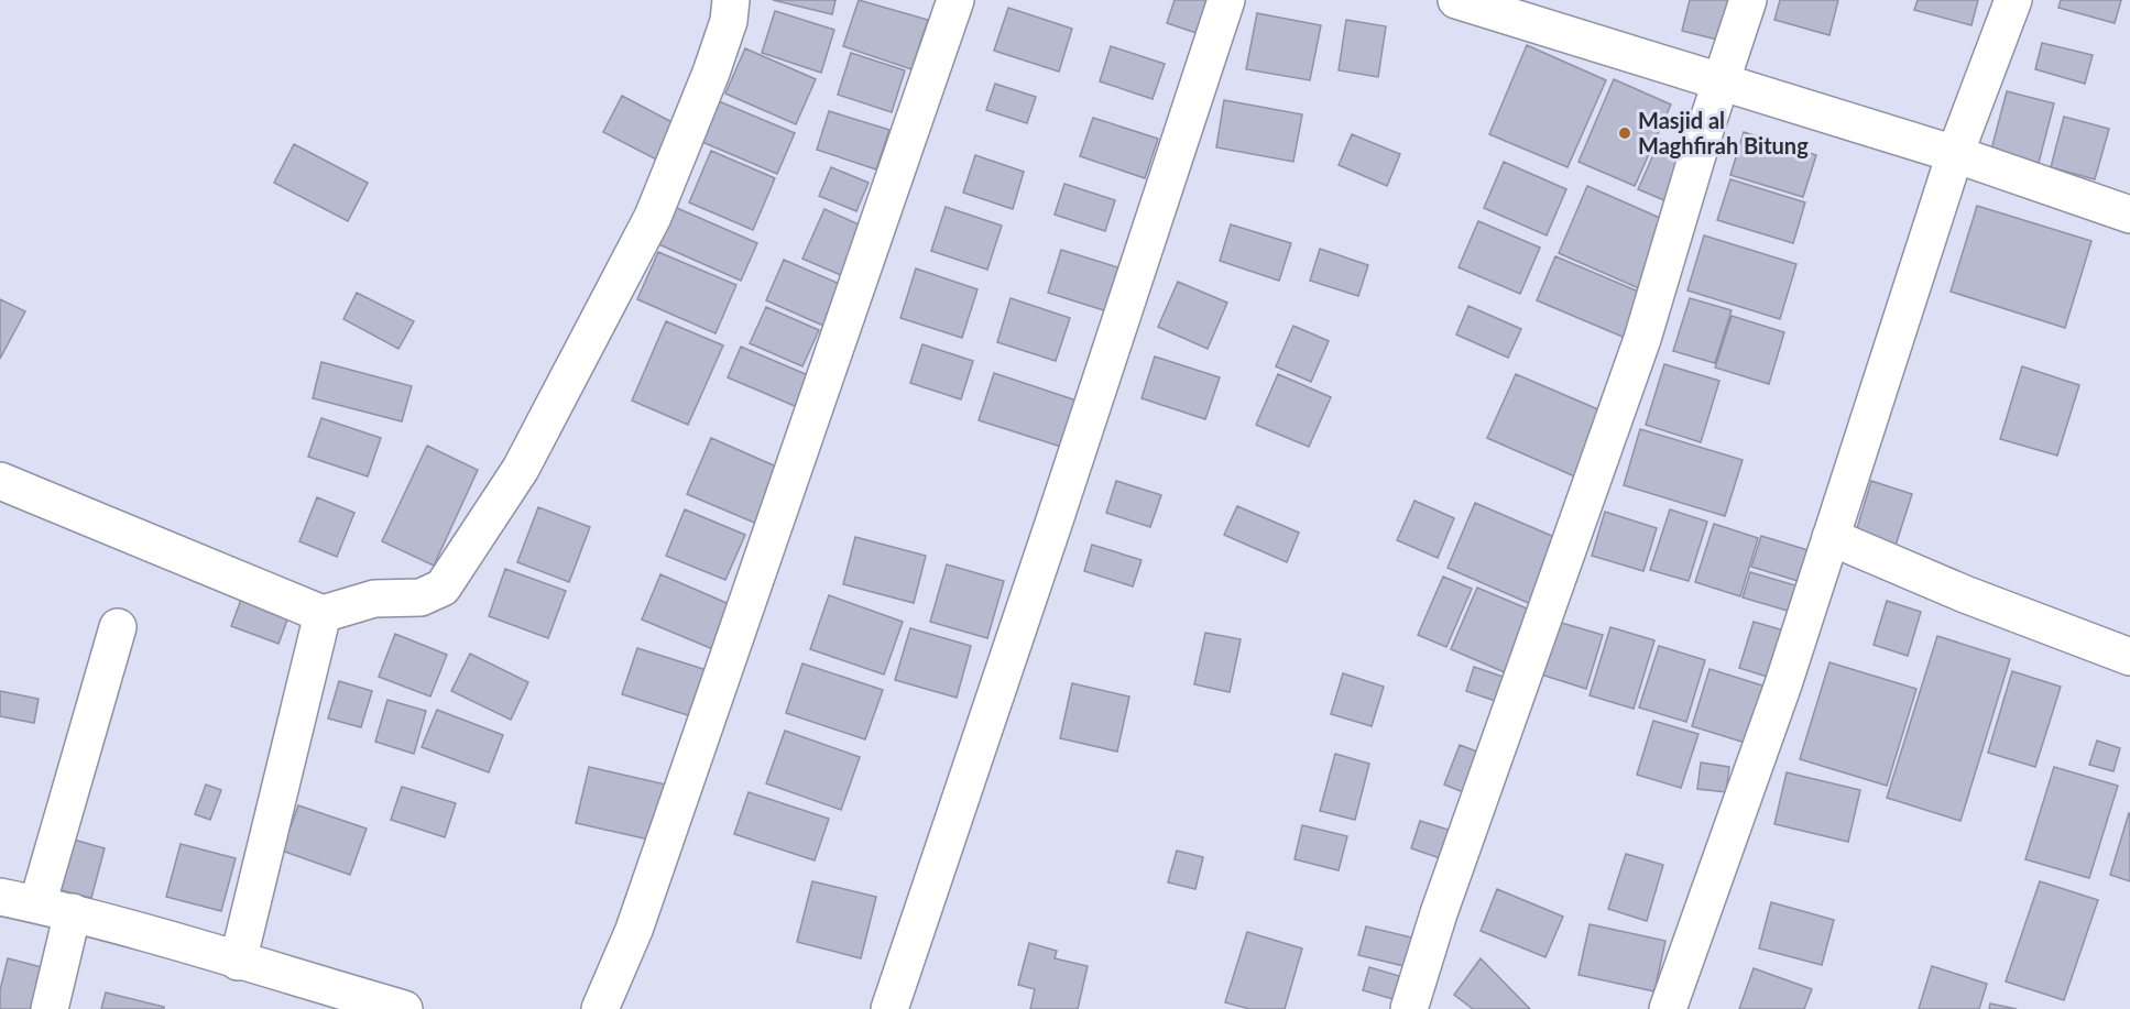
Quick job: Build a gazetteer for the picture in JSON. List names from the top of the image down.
{
  "places": ["Masjid al Maghfirah Bitung"]
}
